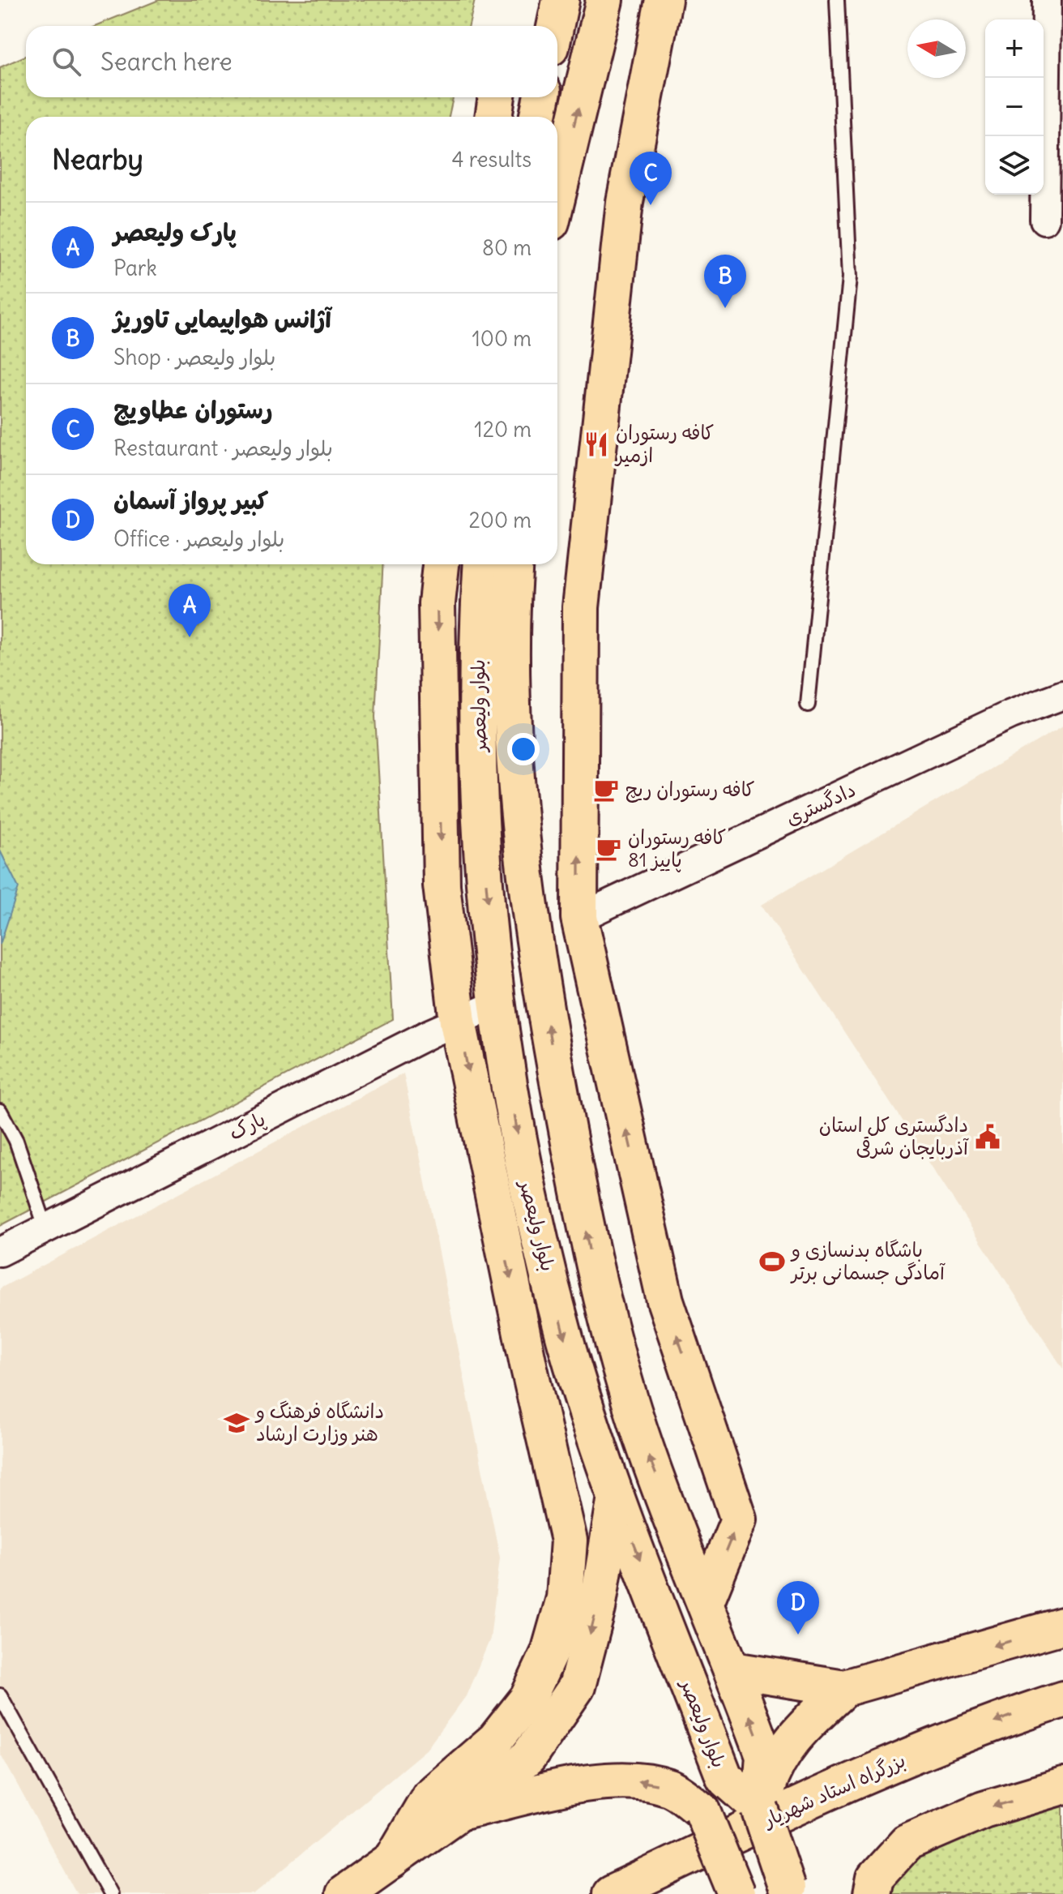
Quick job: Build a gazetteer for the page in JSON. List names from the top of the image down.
{
  "streets": {
    "main road": ["بلوار ولیعصر", "بزرگراه استاد شهریار"],
    "street": ["دادگستری", "پارک"]
  },
  "crossings": [
    ["بلوار ولیعصر", "پارک"]
  ],
  "places": {
    "restaurant": ["کافه رستوران ازمیر"],
    "cafe": ["کافه رستوران ریچ", "کافه رستوران پاییز 81"],
    "public building": ["دادگستری کل استان آذربایجان شرقی"],
    "sports": ["باشگاه بدنسازی و آمادگی جسمانی برتر"],
    "school or university": ["دانشگاه فرهنگ و هنر وزارت ارشاد"]
  },
  "north": "left",
  "page": {
    "map_buttons": ["+", "−"],
    "search": "Search here",
    "heading": ["Nearby", "4 results"],
    "pins": [
      "C",
      "B",
      "A",
      "D"
    ],
    "list": [
      {
        "mark": "A",
        "name": "پارک ولیعصر",
        "note": "Park",
        "value": "80 m"
      },
      {
        "mark": "B",
        "name": "آژانس هواپیمایی تاوریژ",
        "note": "Shop · بلوار ولیعصر",
        "value": "100 m"
      },
      {
        "mark": "C",
        "name": "رستوران عطاویچ",
        "note": "Restaurant · بلوار ولیعصر",
        "value": "120 m"
      },
      {
        "mark": "D",
        "name": "کبیر پرواز آسمان",
        "note": "Office · بلوار ولیعصر",
        "value": "200 m"
      }
    ]
  }
}
